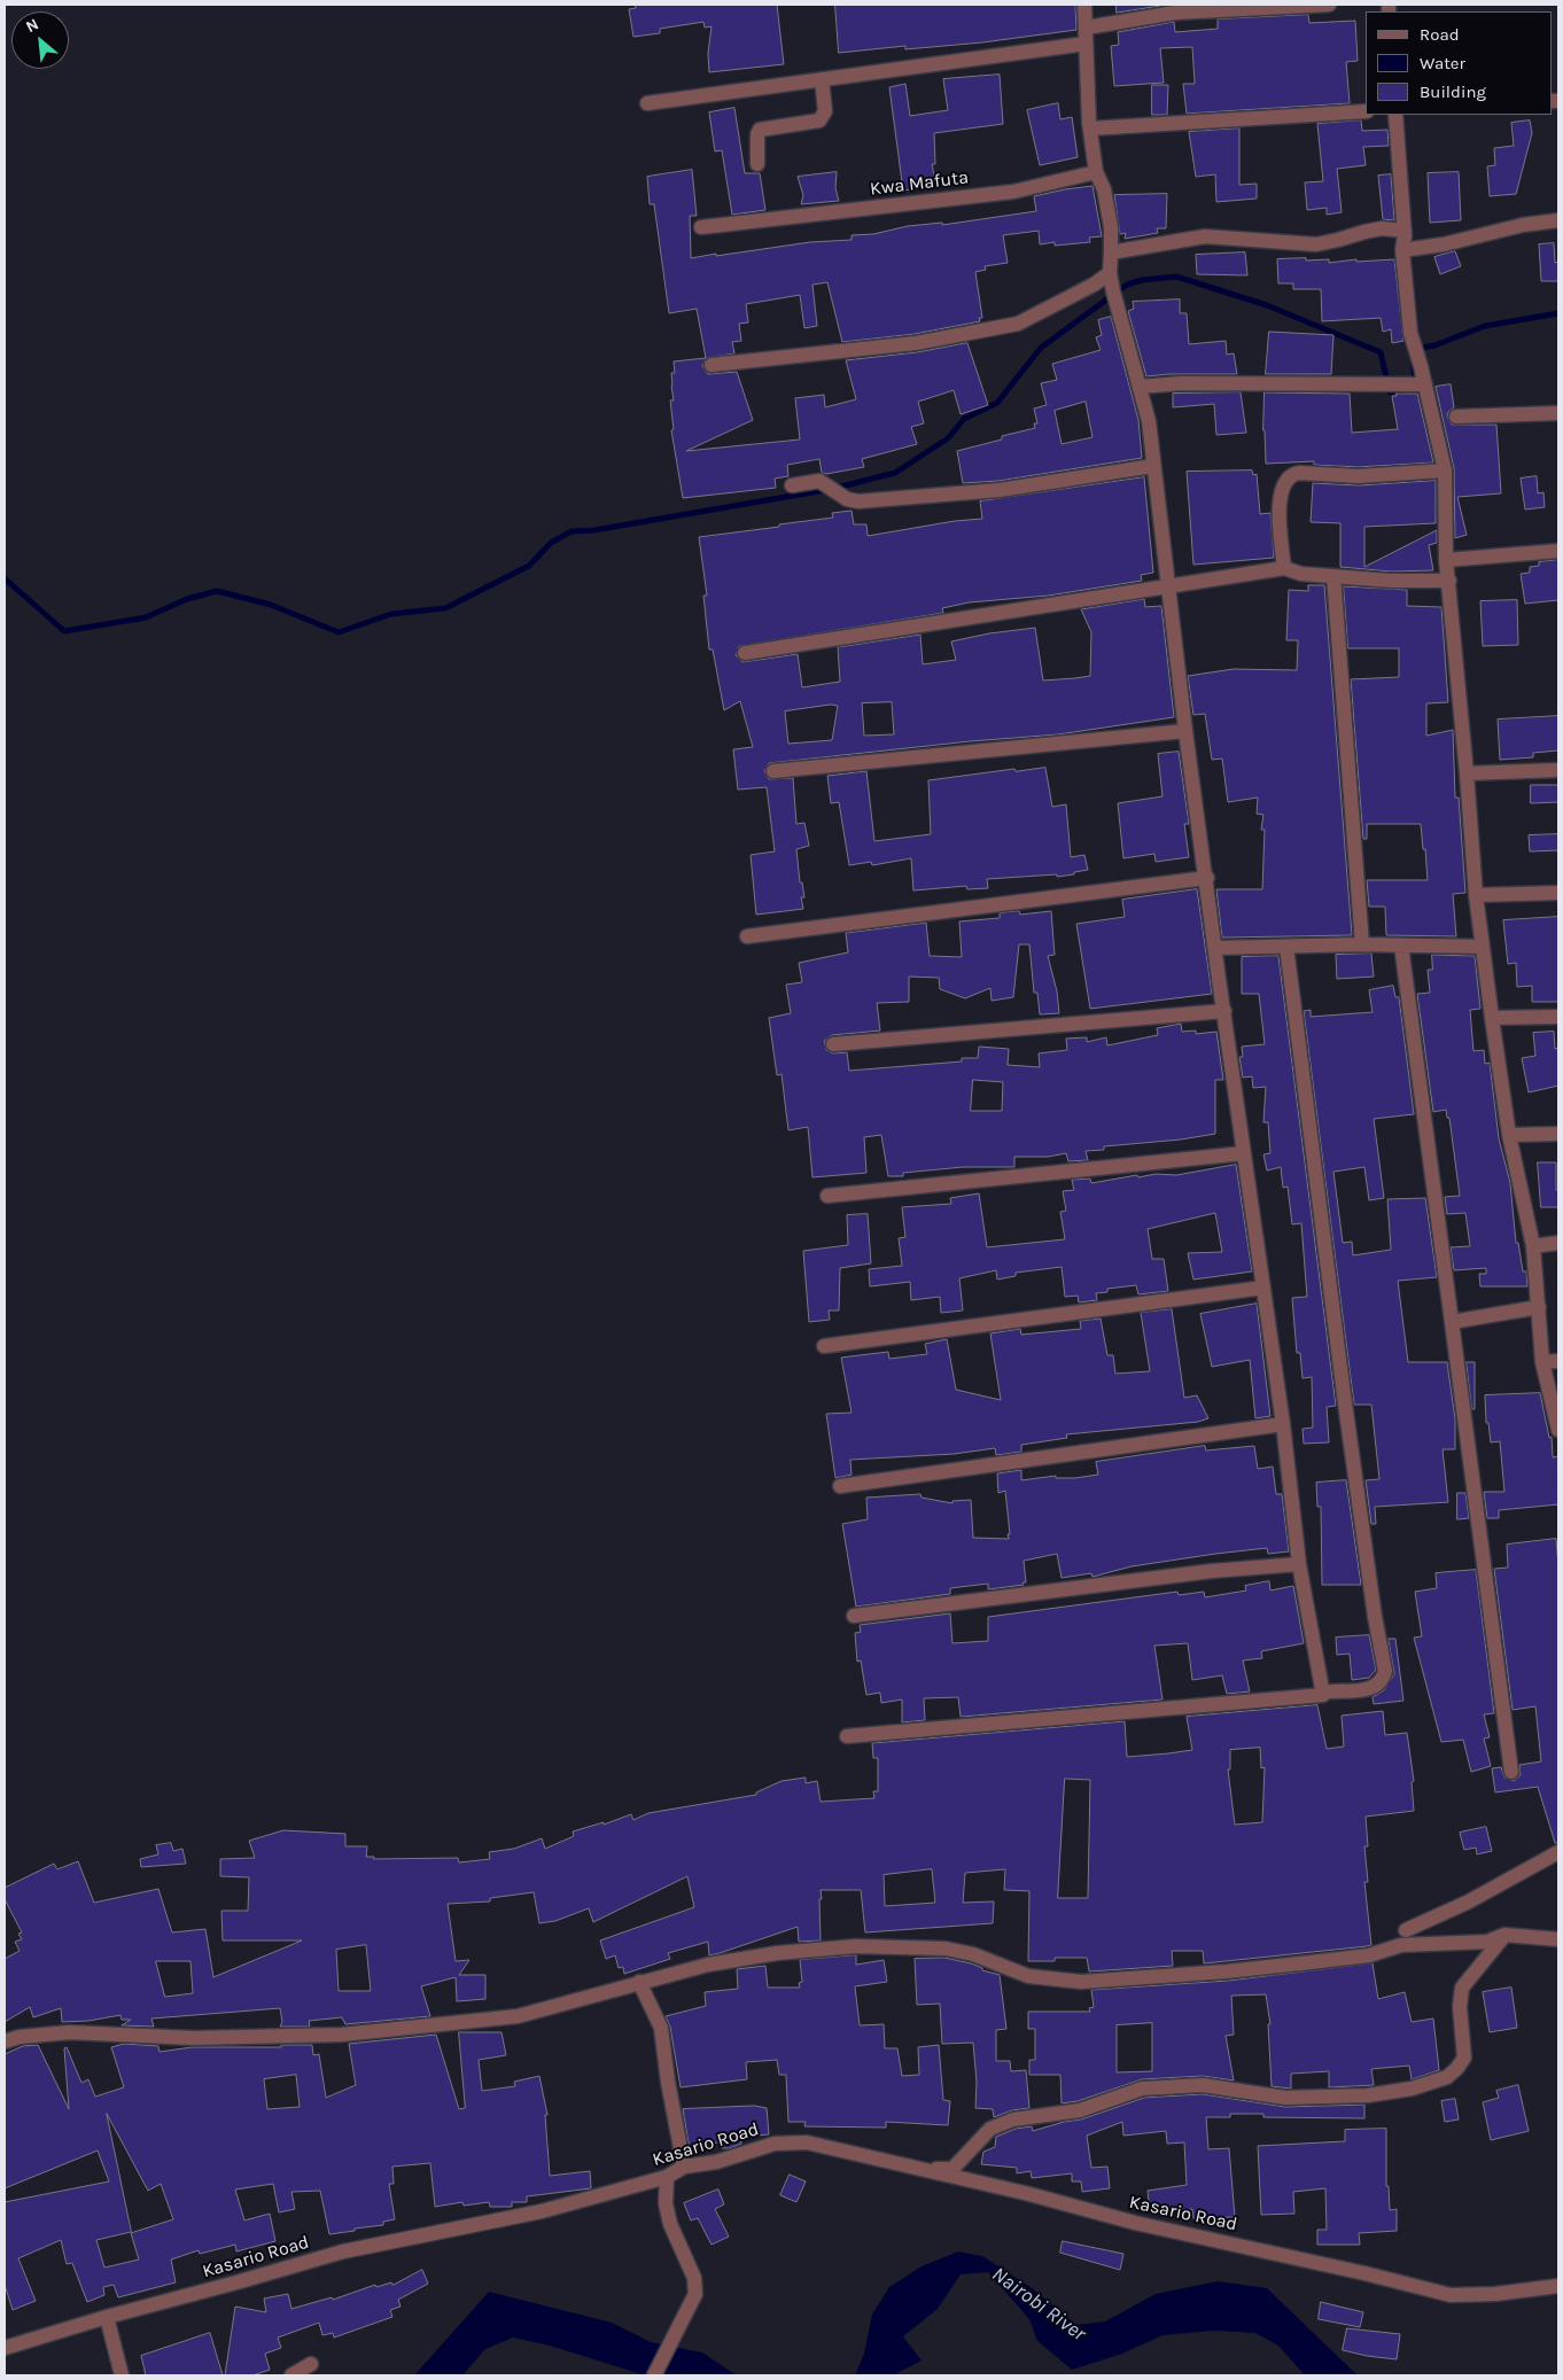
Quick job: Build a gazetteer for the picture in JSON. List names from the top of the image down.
{
  "streets": {
    "street": ["Kwa Mafuta", "Kasario Road"]
  },
  "water": ["Nairobi River"],
  "legend": ["Road", "Water", "Building"],
  "north": "top left"
}
